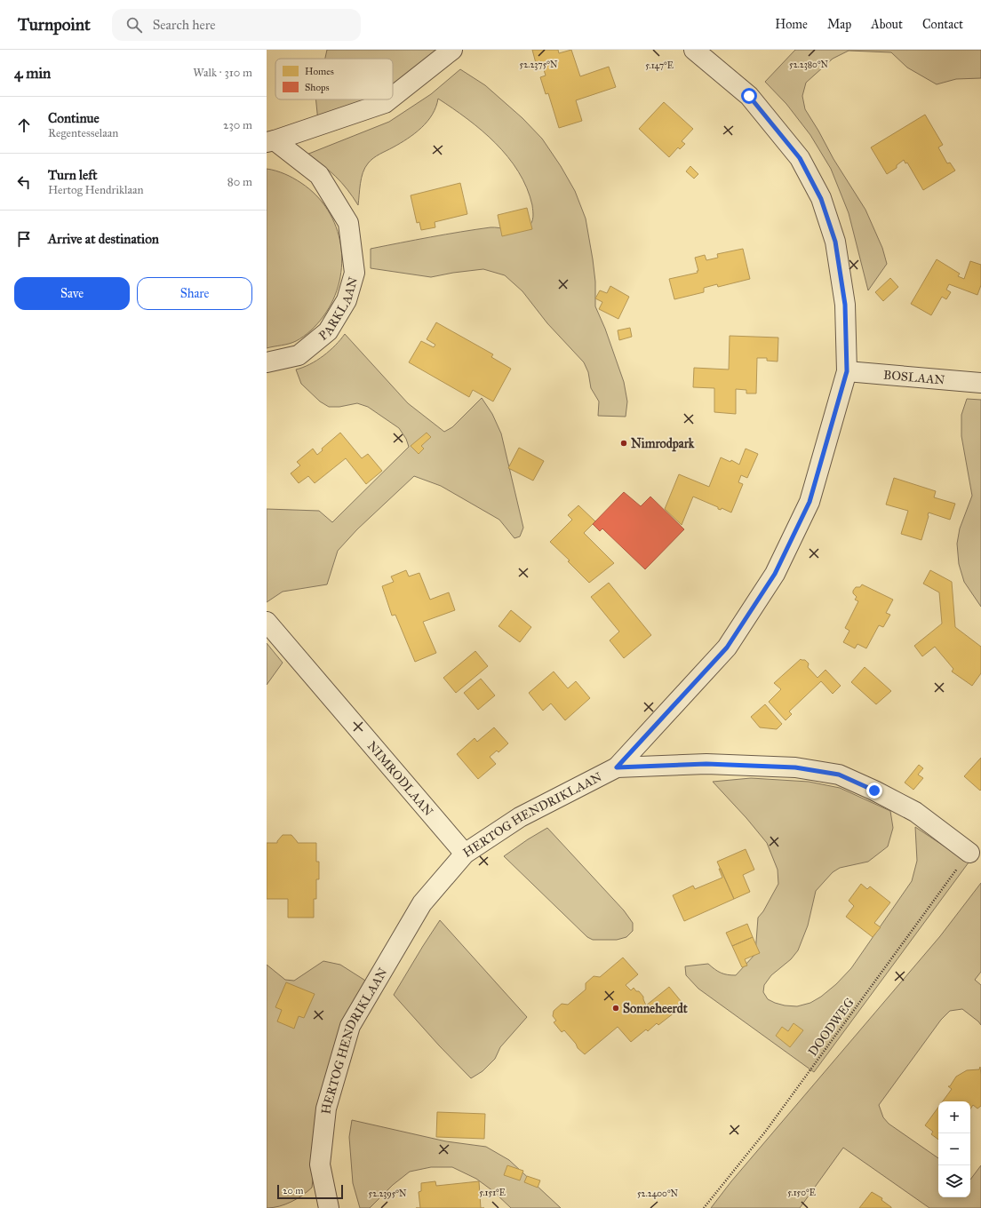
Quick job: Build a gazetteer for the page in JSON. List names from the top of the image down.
{
  "streets": {
    "street": [
      "PARKLAAN",
      "BOSLAAN",
      "NIMRODLAAN",
      "HERTOG HENDRIKLAAN"
    ],
    "path": ["DOODWEG"]
  },
  "crossings": [
    ["NIMRODLAAN", "HERTOG HENDRIKLAAN"],
    ["HERTOG HENDRIKLAAN", "DOODWEG"]
  ],
  "places": ["Nimrodpark", "Sonneheerdt"],
  "legend": ["Homes", "Shops"],
  "scale_bar": "20 m",
  "page": {
    "header": "Turnpoint",
    "search": "Search here",
    "nav": [
      "Home",
      "Map",
      "About",
      "Contact"
    ],
    "heading": ["4 min", "Walk · 310 m"],
    "list": [
      ["Continue", "Regentesselaan", "230 m"],
      ["Turn left", "Hertog Hendriklaan", "80 m"],
      "Arrive at destination"
    ],
    "buttons": ["Save", "Share"],
    "map_buttons": ["+", "−"],
    "scale": "20 m"
  },
  "coordinates": [
    "52.2375°N",
    "52.2380°N",
    "5.147°E",
    "5.151°E",
    "5.150°E",
    "52.2395°N",
    "52.2400°N"
  ]
}
